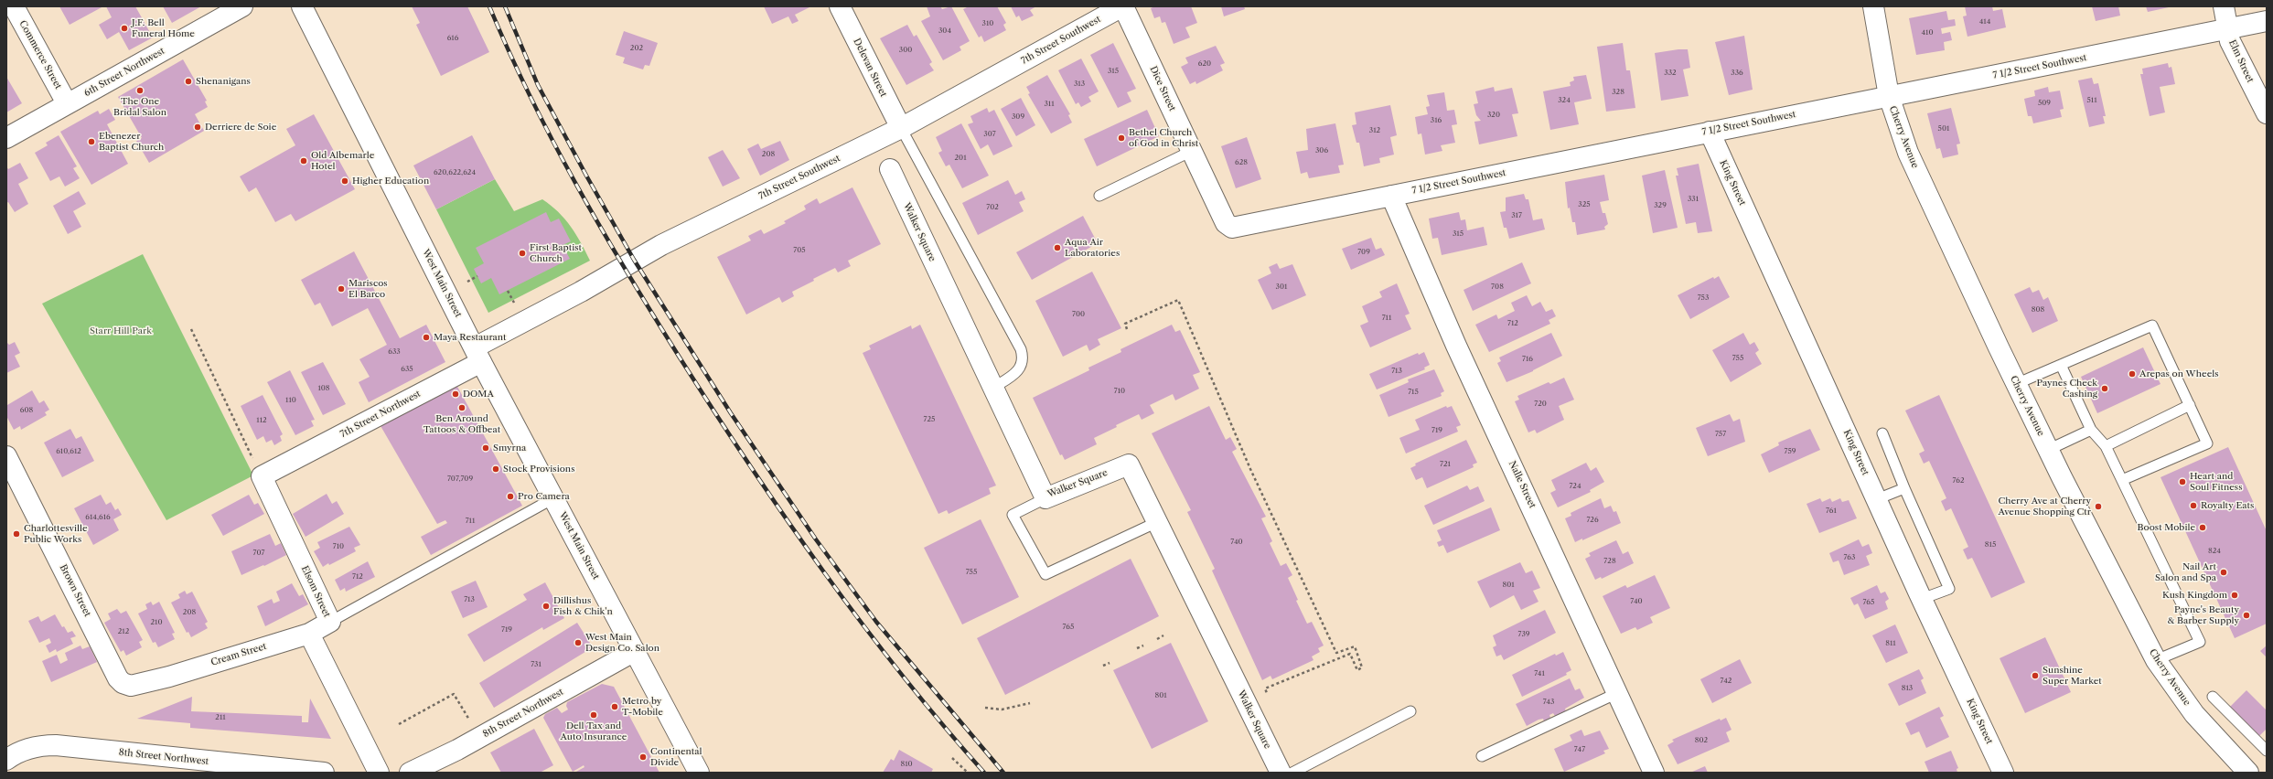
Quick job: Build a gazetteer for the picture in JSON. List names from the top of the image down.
{
  "streets": {
    "street": [
      "7th Street Southwest",
      "Commerce Street",
      "Elm Street",
      "7 1/2 Street Southwest",
      "Delevan Street",
      "6th Street Northwest",
      "Dice Street",
      "Cherry Avenue",
      "King Street",
      "Walker Square",
      "West Main Street",
      "7th Street Northwest",
      "Nalle Street",
      "Brown Street",
      "Elsom Street",
      "Cream Street",
      "8th Street Northwest"
    ]
  },
  "crossings": [
    ["7th Street Southwest", "Delevan Street"],
    ["7th Street Southwest", "Dice Street"],
    ["7th Street Southwest", "West Main Street"],
    ["7th Street Southwest", "7th Street Northwest"],
    ["Commerce Street", "6th Street Northwest"],
    ["Elm Street", "7 1/2 Street Southwest"],
    ["7 1/2 Street Southwest", "Dice Street"],
    ["7 1/2 Street Southwest", "Cherry Avenue"],
    ["7 1/2 Street Southwest", "King Street"],
    ["7 1/2 Street Southwest", "Nalle Street"],
    ["West Main Street", "7th Street Northwest"],
    ["West Main Street", "8th Street Northwest"],
    ["7th Street Northwest", "Elsom Street"],
    ["Brown Street", "Cream Street"],
    ["Elsom Street", "Cream Street"]
  ],
  "parks": ["Starr Hill Park"],
  "places": [
    "J.F. Bell Funeral Home",
    "Shenanigans",
    "The One Bridal Salon",
    "Derriere de Soie",
    "Bethel Church of God in Christ",
    "Ebenezer Baptist Church",
    "Old Albemarle Hotel",
    "Higher Education",
    "Aqua Air Laboratories",
    "First Baptist Church",
    "Mariscos El Barco",
    "Maya Restaurant",
    "Arepas on Wheels",
    "Paynes Check Cashing",
    "DOMA",
    "Ben Around Tattoos & Offbeat",
    "Smyrna",
    "Stock Provisions",
    "Heart and Soul Fitness",
    "Pro Camera",
    "Royalty Eats",
    "Cherry Ave at Cherry Avenue Shopping Ctr",
    "Boost Mobile",
    "Charlottesville Public Works",
    "Nail Art Salon and Spa",
    "Kush Kingdom",
    "Dillishus Fish & Chik'n",
    "Payne's Beauty & Barber Supply",
    "West Main Design Co. Salon",
    "Sunshine Super Market",
    "Metro by T-Mobile",
    "Dell Tax and Auto Insurance",
    "Continental Divide"
  ],
  "house_numbers": [
    "414",
    "310",
    "304",
    "410",
    "616",
    "202",
    "300",
    "620",
    "315",
    "332",
    "336",
    "313",
    "328",
    "324",
    "511",
    "509",
    "311",
    "320",
    "309",
    "316",
    "501",
    "312",
    "307",
    "306",
    "208",
    "201",
    "628",
    "620,622,624",
    "331",
    "325",
    "329",
    "702",
    "317",
    "315",
    "705",
    "709",
    "301",
    "708",
    "753",
    "808",
    "700",
    "711",
    "712",
    "633",
    "755",
    "716",
    "635",
    "713",
    "108",
    "710",
    "715",
    "110",
    "720",
    "608",
    "725",
    "112",
    "719",
    "757",
    "610,612",
    "759",
    "721",
    "707,709",
    "762",
    "724",
    "761",
    "614,616",
    "726",
    "711",
    "740",
    "815",
    "710",
    "824",
    "707",
    "763",
    "728",
    "755",
    "712",
    "801",
    "713",
    "740",
    "765",
    "208",
    "210",
    "765",
    "719",
    "212",
    "739",
    "811",
    "731",
    "741",
    "742",
    "813",
    "801",
    "743",
    "211",
    "802",
    "747",
    "810"
  ]
}
